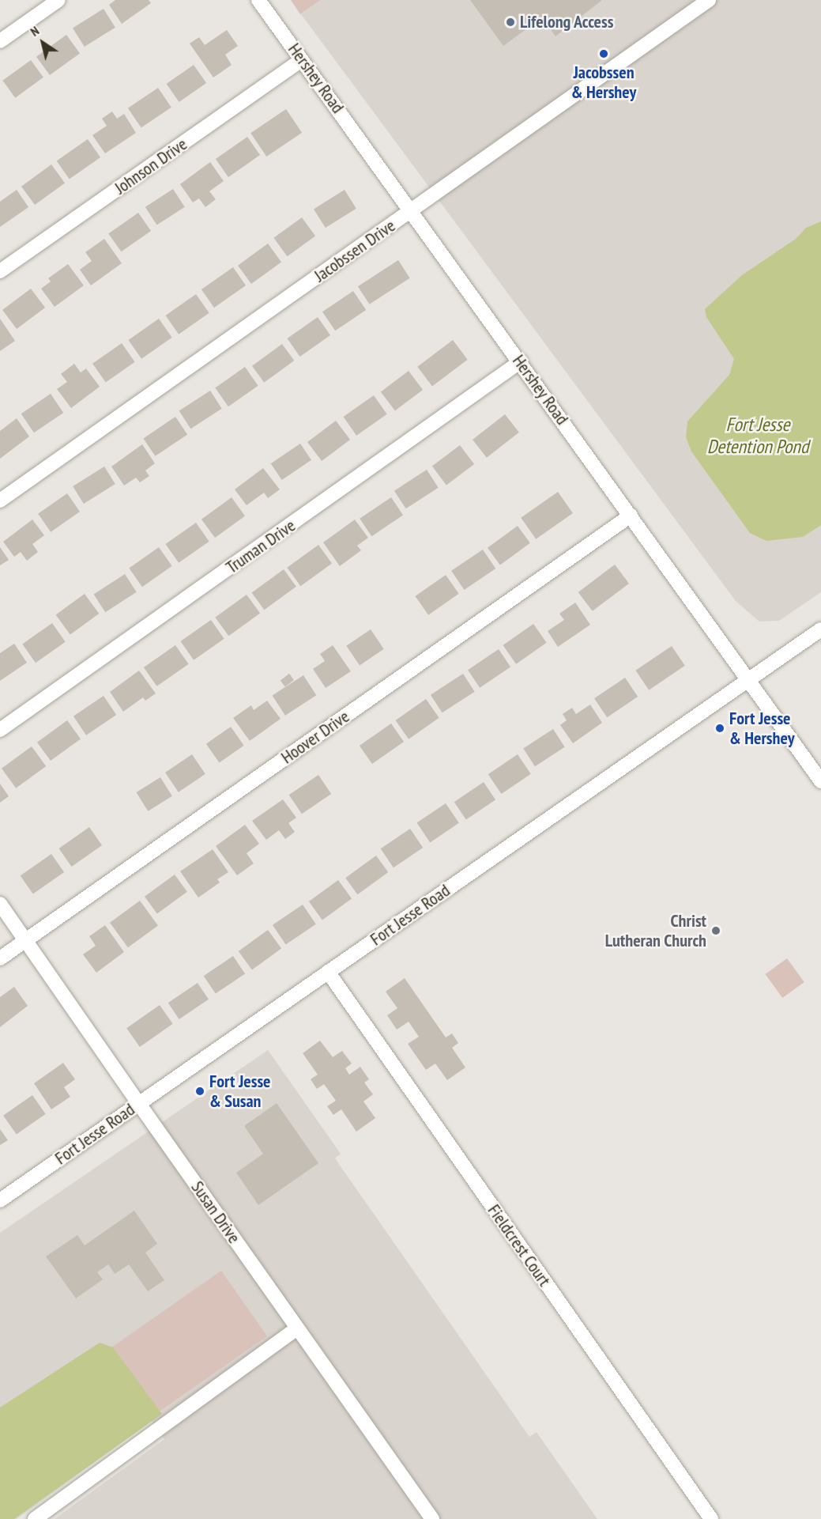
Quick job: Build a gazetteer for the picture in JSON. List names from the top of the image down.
{
  "streets": {
    "street": [
      "Hershey Road",
      "Johnson Drive",
      "Jacobssen Drive",
      "Truman Drive",
      "Hoover Drive",
      "Fort Jesse Road",
      "Susan Drive",
      "Fieldcrest Court"
    ]
  },
  "crossings": [
    ["Hershey Road", "Johnson Drive"],
    ["Hershey Road", "Jacobssen Drive"],
    ["Hershey Road", "Truman Drive"],
    ["Hershey Road", "Hoover Drive"],
    ["Hershey Road", "Fort Jesse Road"],
    ["Hoover Drive", "Susan Drive"],
    ["Fort Jesse Road", "Susan Drive"],
    ["Fort Jesse Road", "Fieldcrest Court"]
  ],
  "water": ["Fort Jesse Detention Pond"],
  "places": [
    "Lifelong Access",
    "Jacobssen & Hershey",
    "Fort Jesse & Hershey",
    "Christ Lutheran Church",
    "Fort Jesse & Susan"
  ],
  "north": "top left"
}
